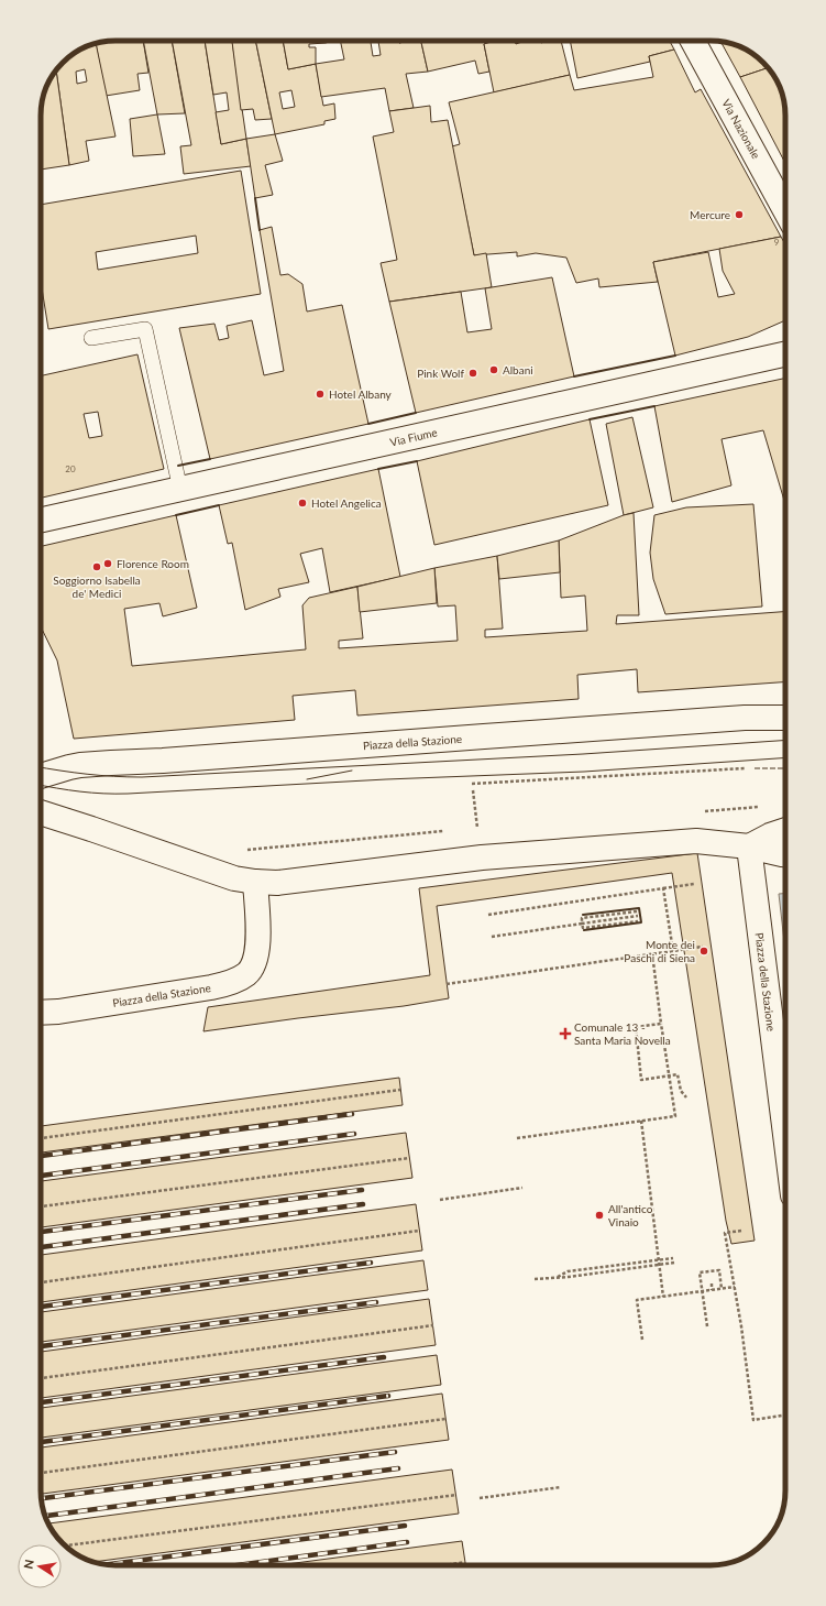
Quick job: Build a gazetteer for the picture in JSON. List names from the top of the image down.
{
  "streets": {
    "street": ["Via Nazionale", "Via Fiume", "Piazza della Stazione"]
  },
  "places": {
    "other": [
      "Mercure",
      "Albani",
      "Pink Wolf",
      "Hotel Albany",
      "Hotel Angelica",
      "Florence Room",
      "Soggiorno Isabella de' Medici",
      "Monte dei Paschi di Siena",
      "All'antico Vinaio"
    ],
    "health": ["Comunale 13 - Santa Maria Novella"]
  },
  "house_numbers": ["9", "20"],
  "north": "left"
}
